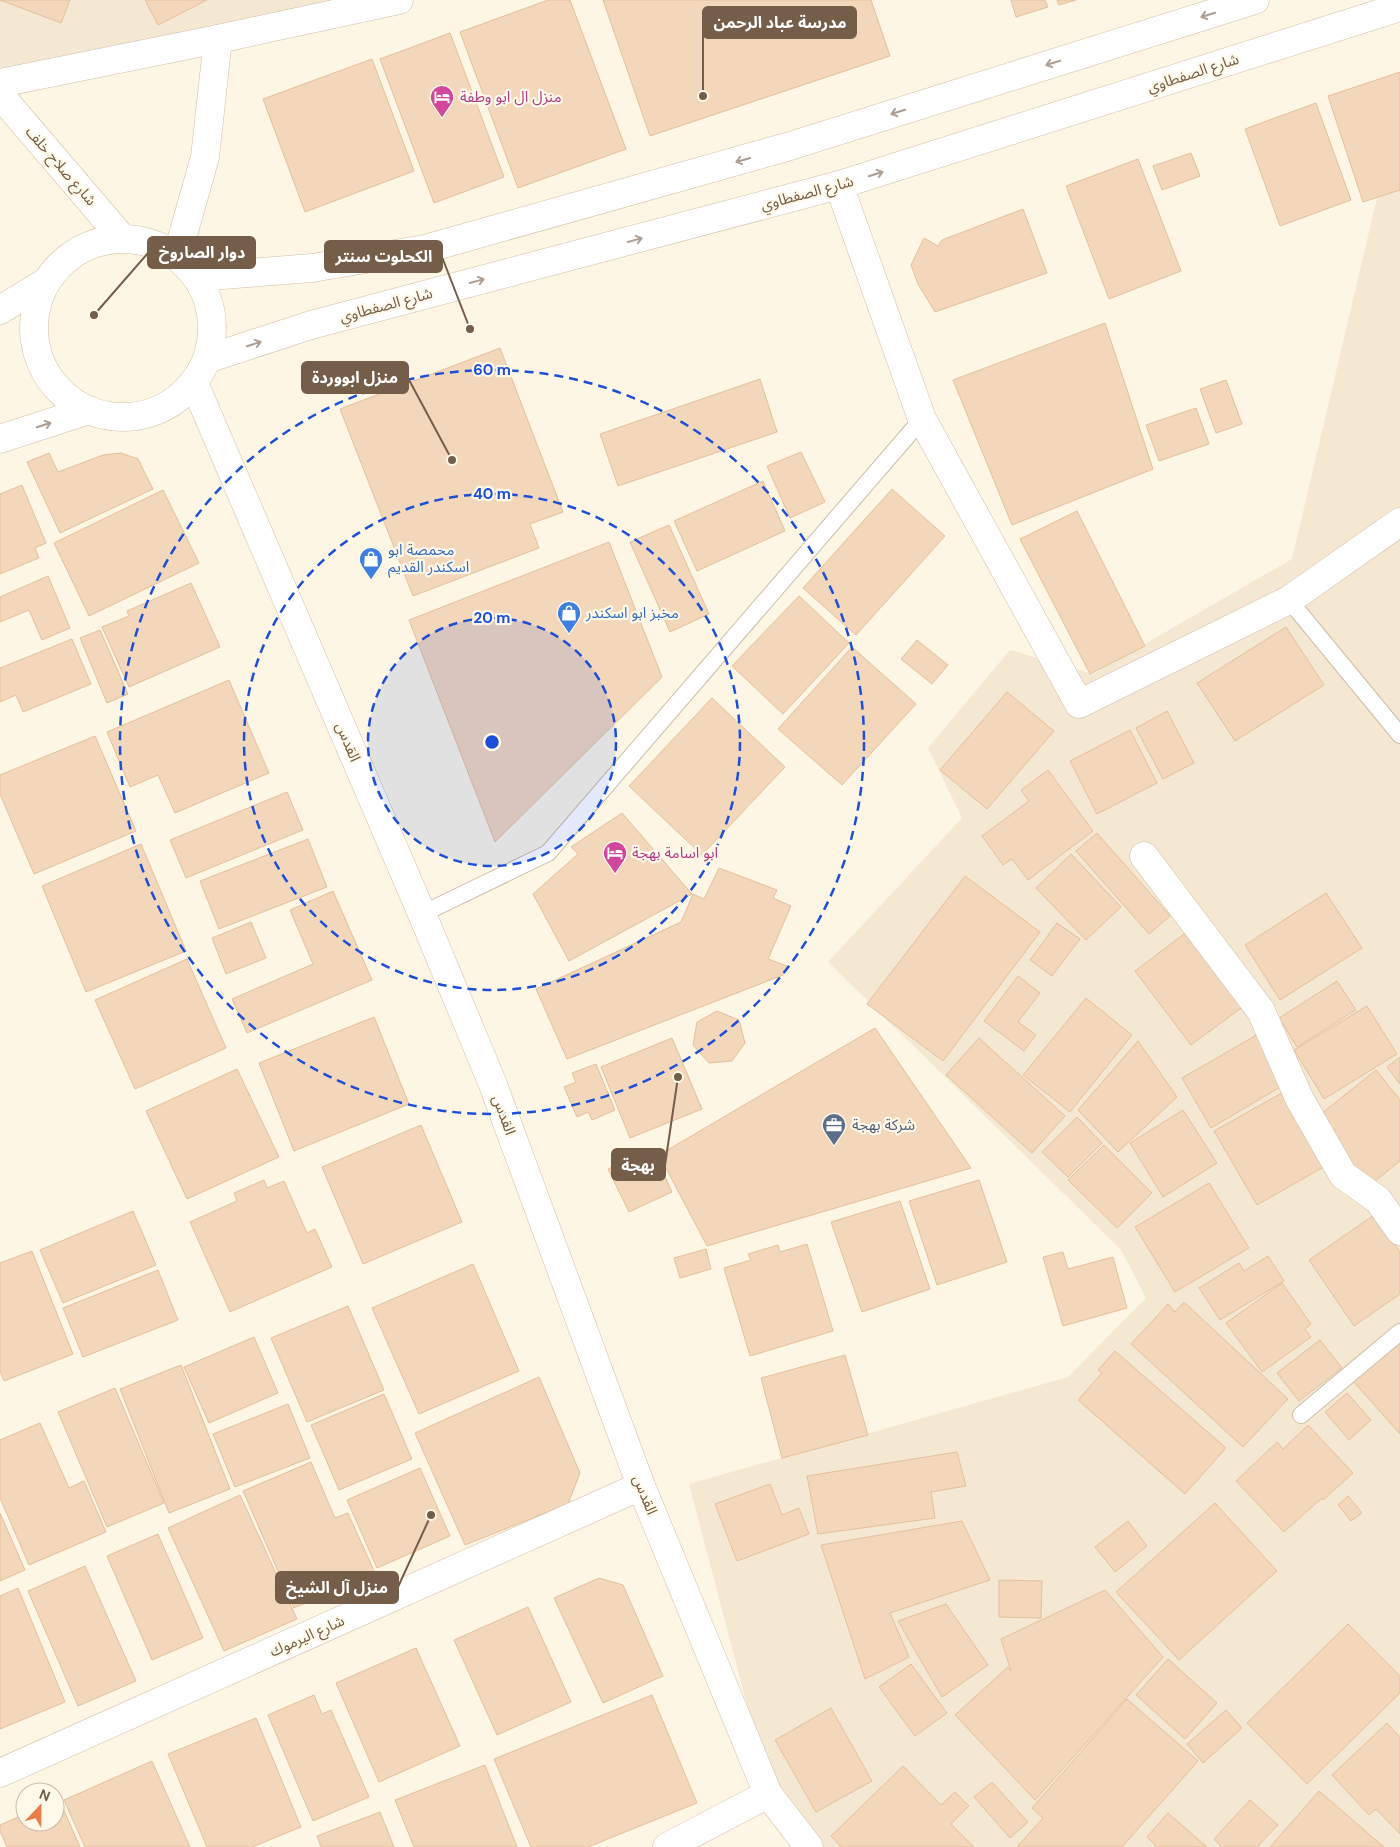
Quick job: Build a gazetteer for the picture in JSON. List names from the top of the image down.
{
  "streets": {
    "main road": [
      "شارع الصفطاوي",
      "شارع صلاح خلف",
      "القدس",
      "شارع اليرموك"
    ]
  },
  "crossings": [
    ["شارع الصفطاوي", "شارع صلاح خلف"],
    ["شارع الصفطاوي", "القدس"],
    ["شارع صلاح خلف", "القدس"],
    ["القدس", "شارع اليرموك"]
  ],
  "places": {
    "other": [
      "مدرسة عباد الرحمن",
      "دوار الصاروخ",
      "الكحلوت سنتر",
      "منزل ابووردة",
      "بهجة",
      "منزل آل الشيخ"
    ],
    "hotel": ["منزل ال ابو وطفة", "ابو اسامة بهجة"],
    "shop": ["محمصة ابو اسكندر القديم", "مخبز ابو اسكندر"],
    "office": ["شركة بهجة"]
  },
  "north": "top",
  "rings": ["60 m", "40 m", "20 m"]
}
